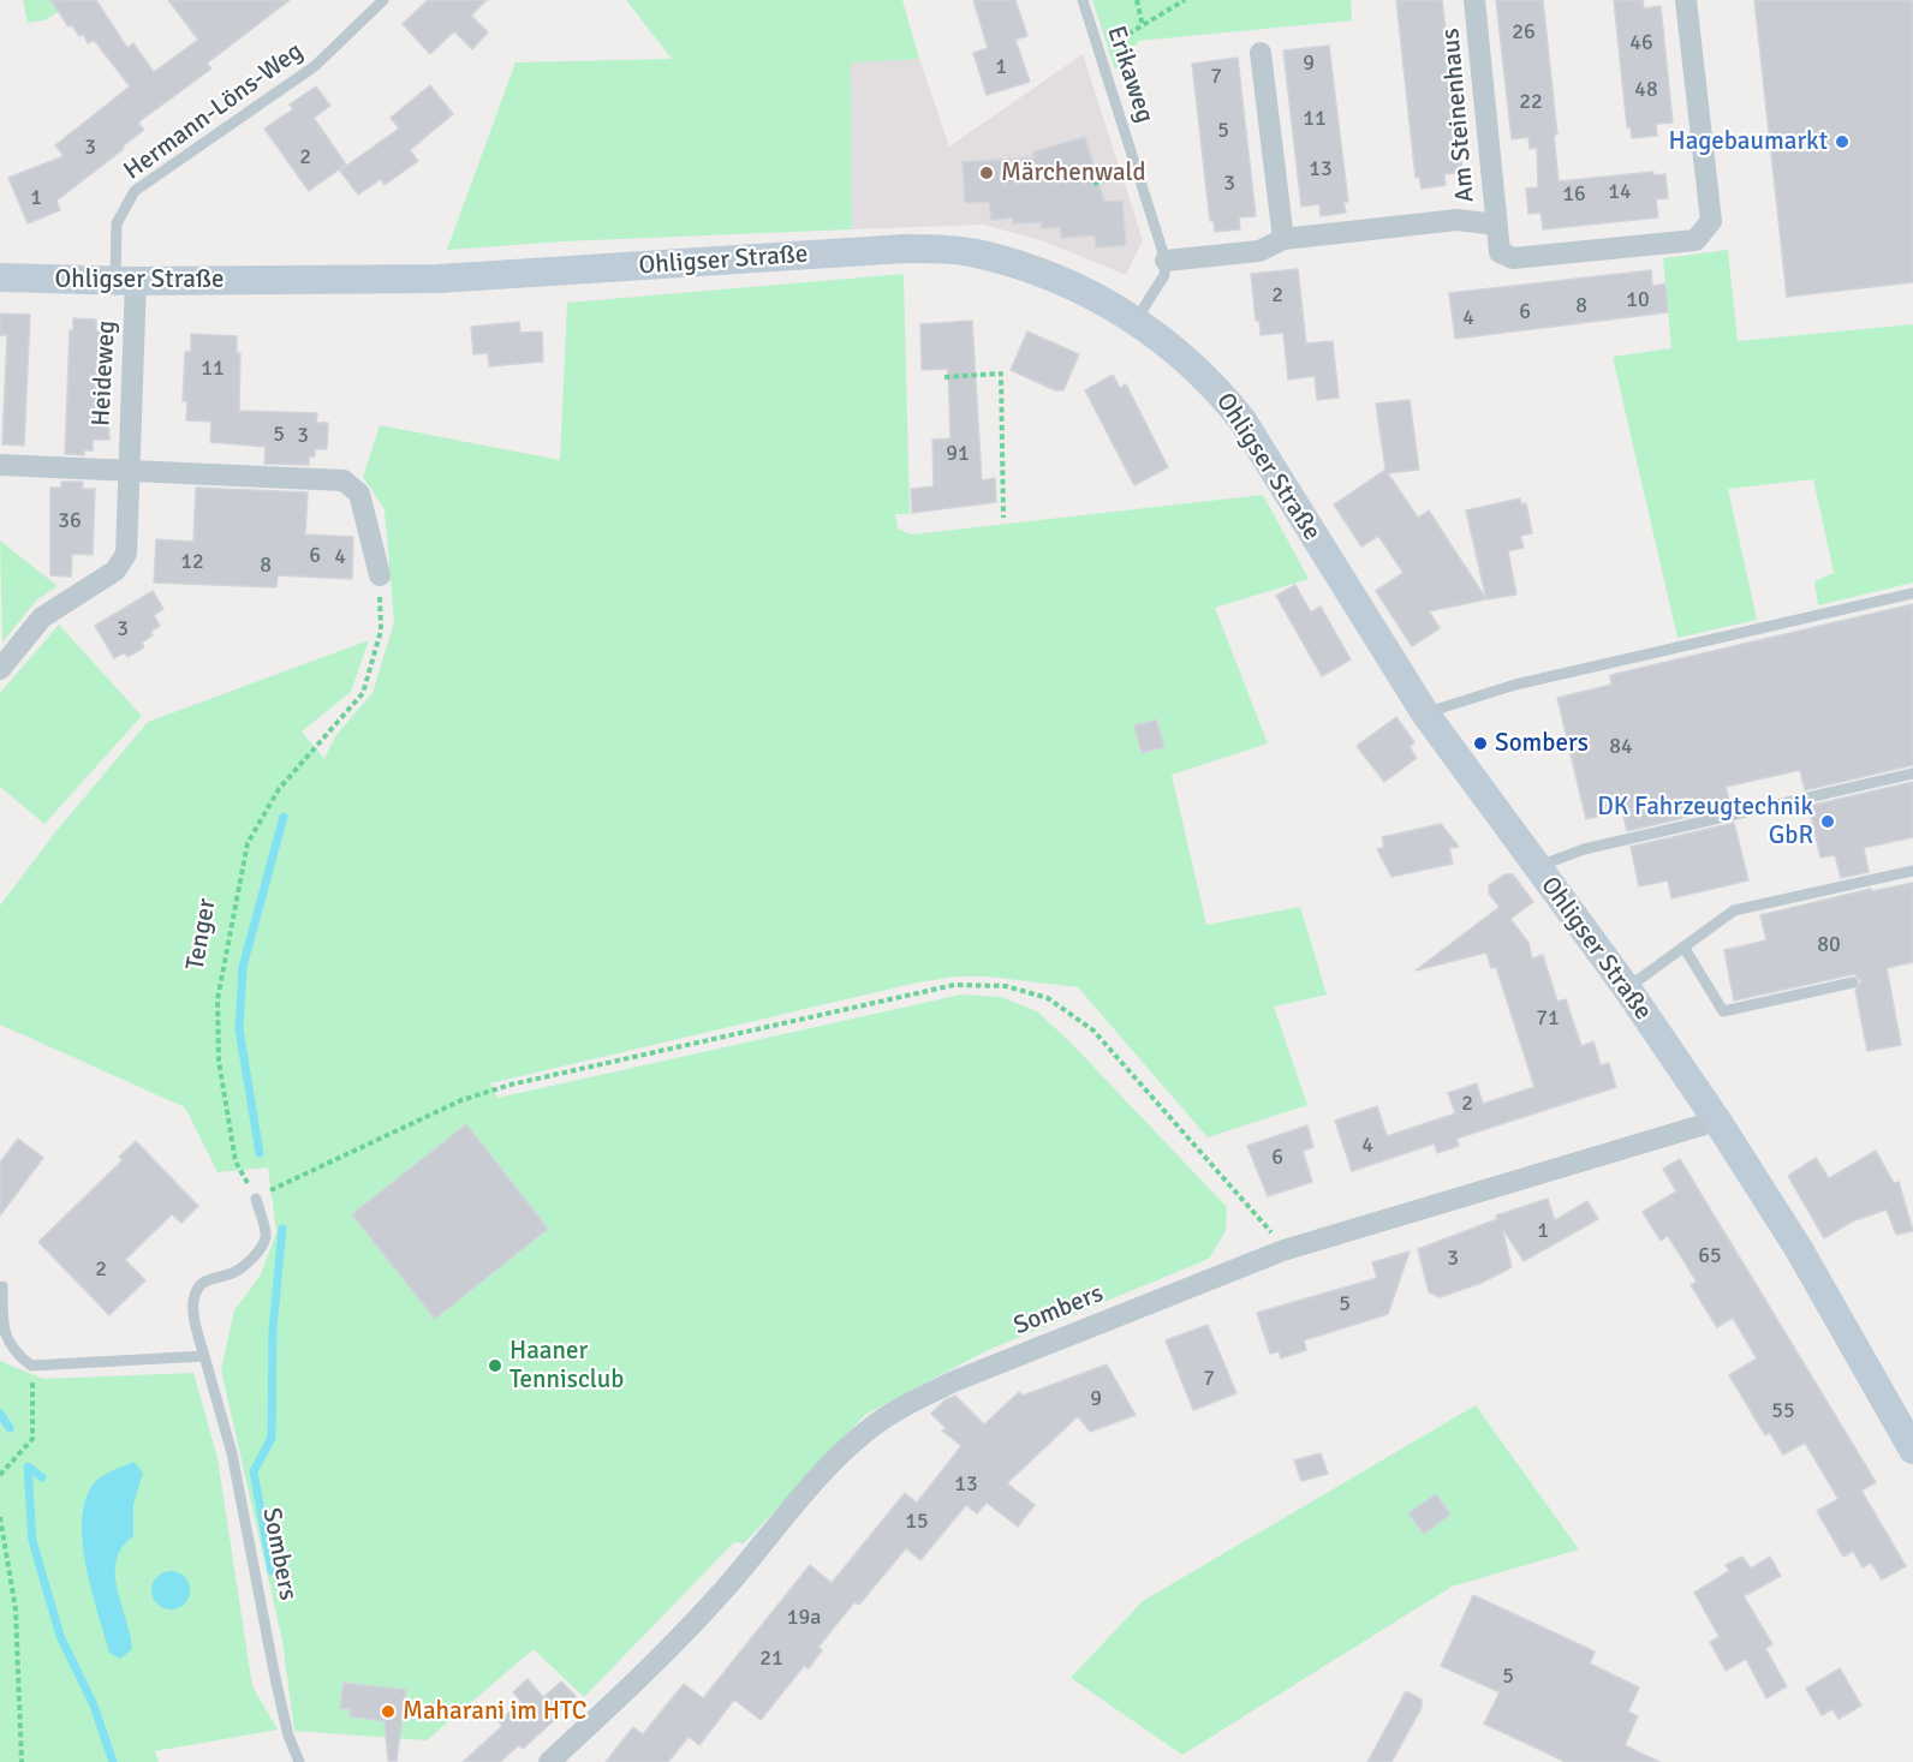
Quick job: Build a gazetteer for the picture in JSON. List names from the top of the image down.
{
  "streets": {
    "main road": ["Ohligser Straße"],
    "street": ["Am Steinenhaus", "Heideweg", "Sombers"],
    "lane": ["Erikaweg", "Hermann-Löns-Weg"],
    "path": ["Tenger"]
  },
  "crossings": [
    ["Erikaweg", "Am Steinenhaus"],
    ["Hermann-Löns-Weg", "Ohligser Straße"],
    ["Hermann-Löns-Weg", "Heideweg"],
    ["Ohligser Straße", "Heideweg"],
    ["Ohligser Straße", "Sombers"]
  ],
  "places": [
    "Hagebaumarkt",
    "Märchenwald",
    "Sombers",
    "DK Fahrzeugtechnik GbR",
    "Haaner Tennisclub",
    "Maharani im HTC"
  ],
  "house_numbers": [
    "26",
    "46",
    "9",
    "1",
    "7",
    "48",
    "22",
    "11",
    "5",
    "3",
    "2",
    "13",
    "3",
    "14",
    "16",
    "1",
    "2",
    "10",
    "8",
    "6",
    "4",
    "11",
    "5",
    "3",
    "91",
    "36",
    "6",
    "4",
    "12",
    "8",
    "3",
    "84",
    "80",
    "71",
    "2",
    "4",
    "6",
    "1",
    "65",
    "3",
    "2",
    "5",
    "7",
    "9",
    "55",
    "13",
    "15",
    "19a",
    "21",
    "5"
  ]
}
